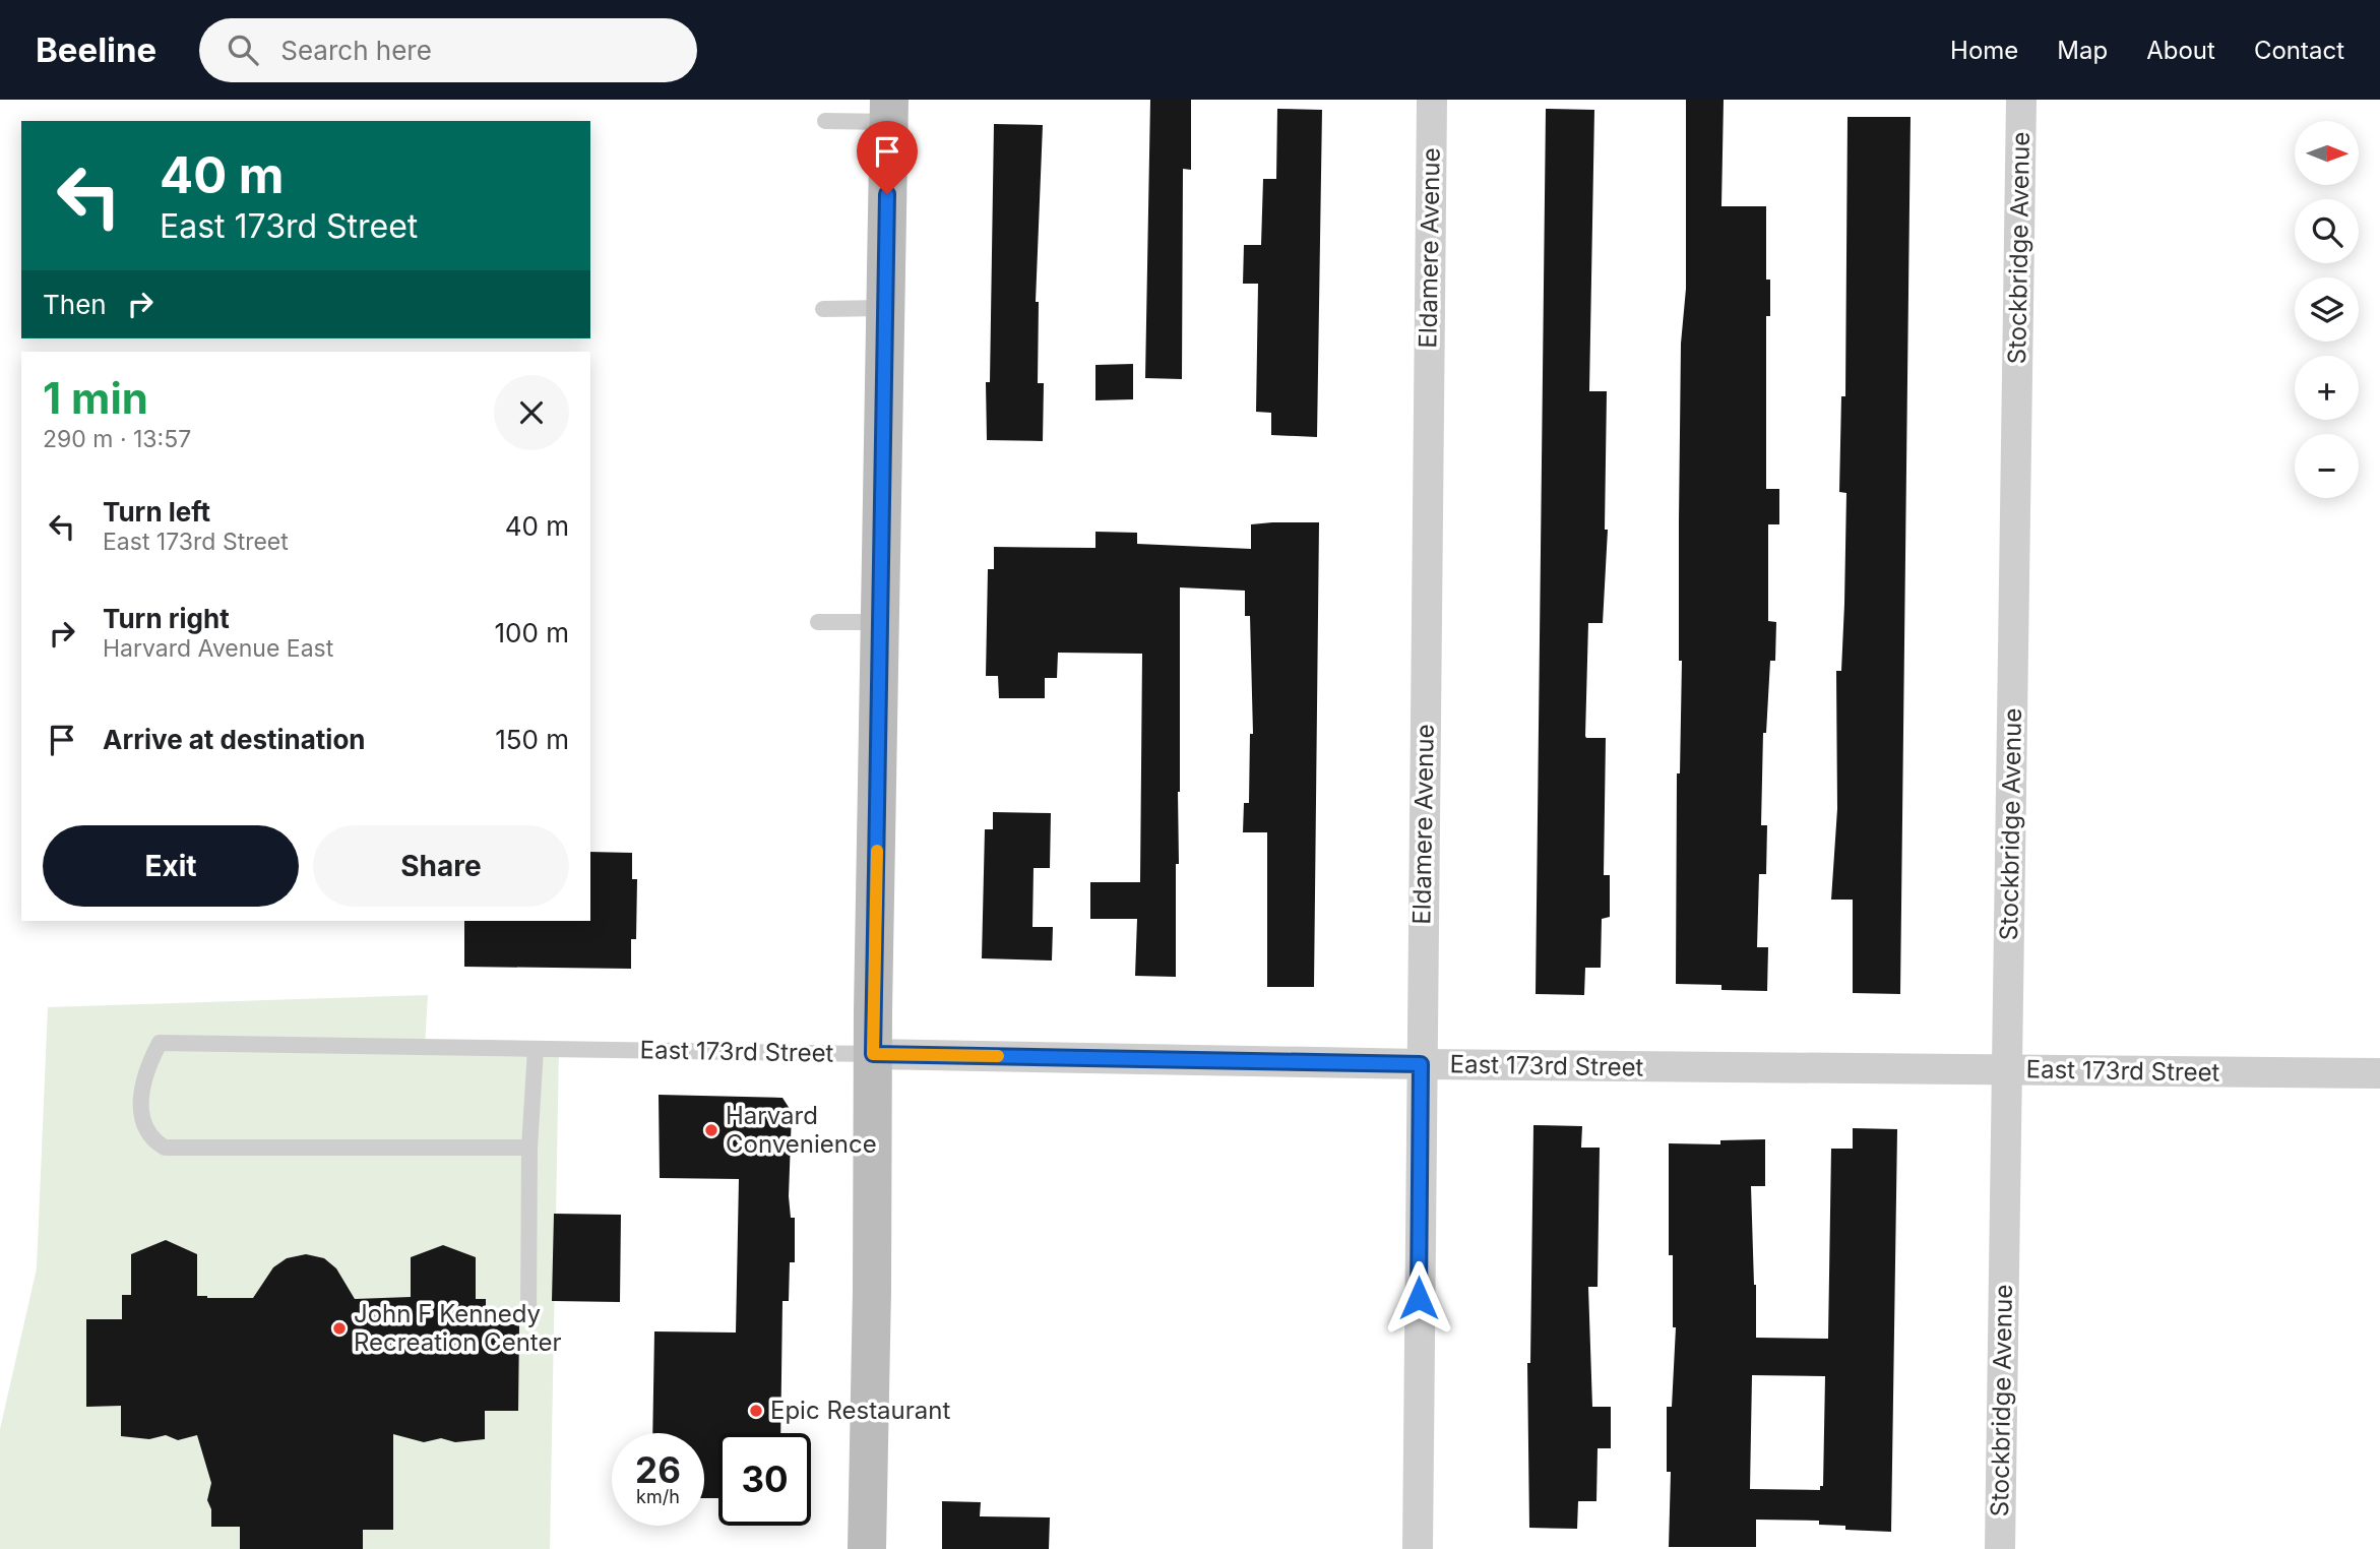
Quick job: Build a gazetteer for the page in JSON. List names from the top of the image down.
{
  "streets": {
    "street": ["Eldamere Avenue", "Stockbridge Avenue", "East 173rd Street"]
  },
  "crossings": [
    ["Eldamere Avenue", "East 173rd Street"],
    ["Stockbridge Avenue", "East 173rd Street"]
  ],
  "places": ["Harvard Convenience", "John F Kennedy Recreation Center", "Epic Restaurant"],
  "north": "right",
  "page": {
    "header": "Beeline",
    "search": "Search here",
    "nav": [
      "Home",
      "Map",
      "About",
      "Contact"
    ],
    "map_buttons": ["+", "−"],
    "turn": ["40 m", "East 173rd Street"],
    "then": "Then",
    "heading": ["1 min", "290 m · 13:57"],
    "list": [
      {
        "name": "Turn left",
        "note": "East 173rd Street",
        "value": "40 m"
      },
      {
        "name": "Turn right",
        "note": "Harvard Avenue East",
        "value": "100 m"
      },
      {
        "name": "Arrive at destination",
        "value": "150 m"
      }
    ],
    "buttons": ["Exit", "Share"],
    "speed": "26 km/h",
    "limit": "30"
  }
}
